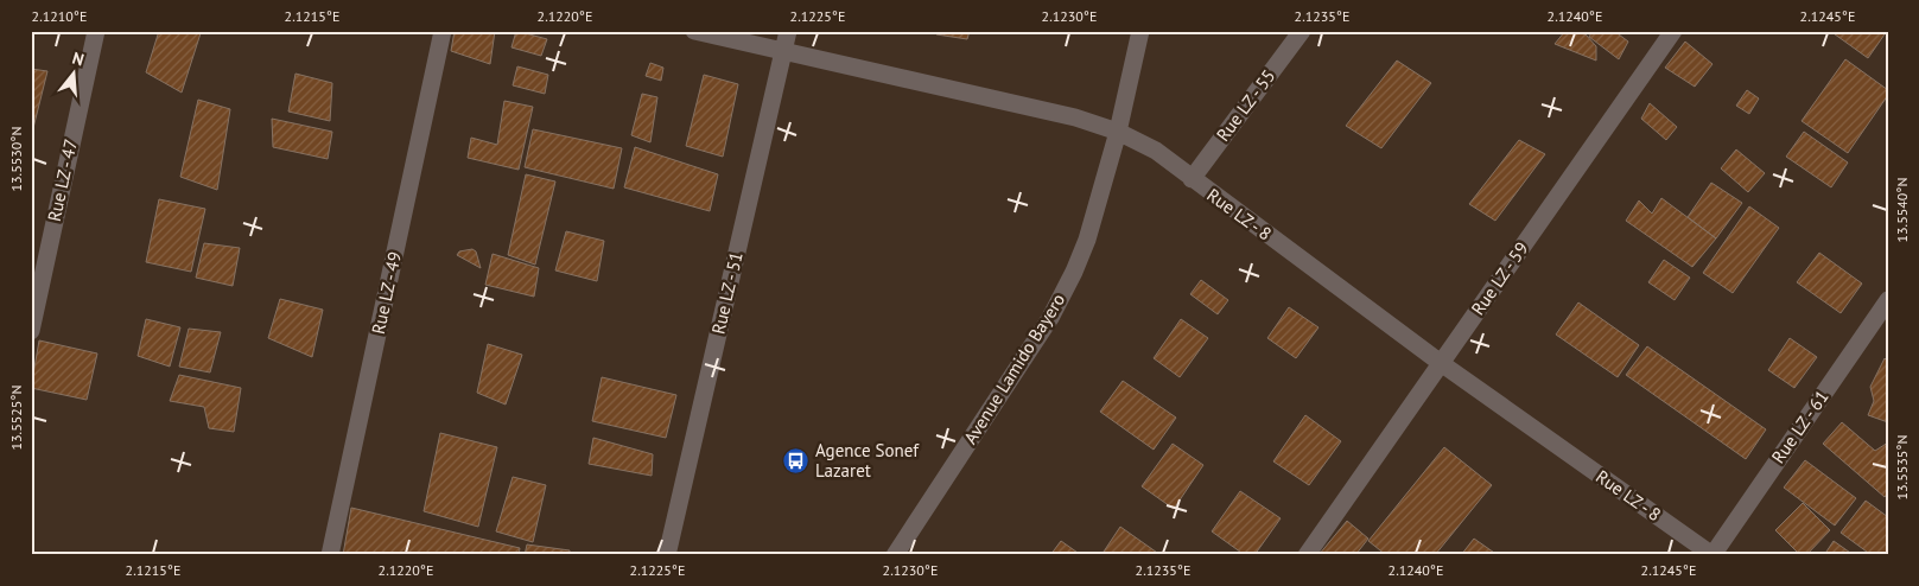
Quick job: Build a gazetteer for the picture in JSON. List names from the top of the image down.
{
  "streets": {
    "street": [
      "Rue LZ - 55",
      "Rue LZ - 47",
      "Rue LZ - 8",
      "Rue LZ - 59",
      "Rue LZ - 49",
      "Rue LZ - 51",
      "Avenue Lamido Bayero",
      "Rue LZ - 61"
    ]
  },
  "crossings": [
    ["Rue LZ - 55", "Rue LZ - 8"],
    ["Rue LZ - 8", "Rue LZ - 59"],
    ["Rue LZ - 8", "Rue LZ - 51"],
    ["Rue LZ - 8", "Avenue Lamido Bayero"],
    ["Rue LZ - 8", "Rue LZ - 61"]
  ],
  "places": {
    "bus stop": ["Agence Sonef Lazaret"]
  },
  "north": "top",
  "coordinates": [
    "2.1210°E",
    "2.1215°E",
    "2.1220°E",
    "2.1225°E",
    "2.1230°E",
    "2.1235°E",
    "2.1240°E",
    "2.1245°E",
    "13.5530°N",
    "13.5540°N",
    "13.5525°N",
    "13.5535°N"
  ]
}
